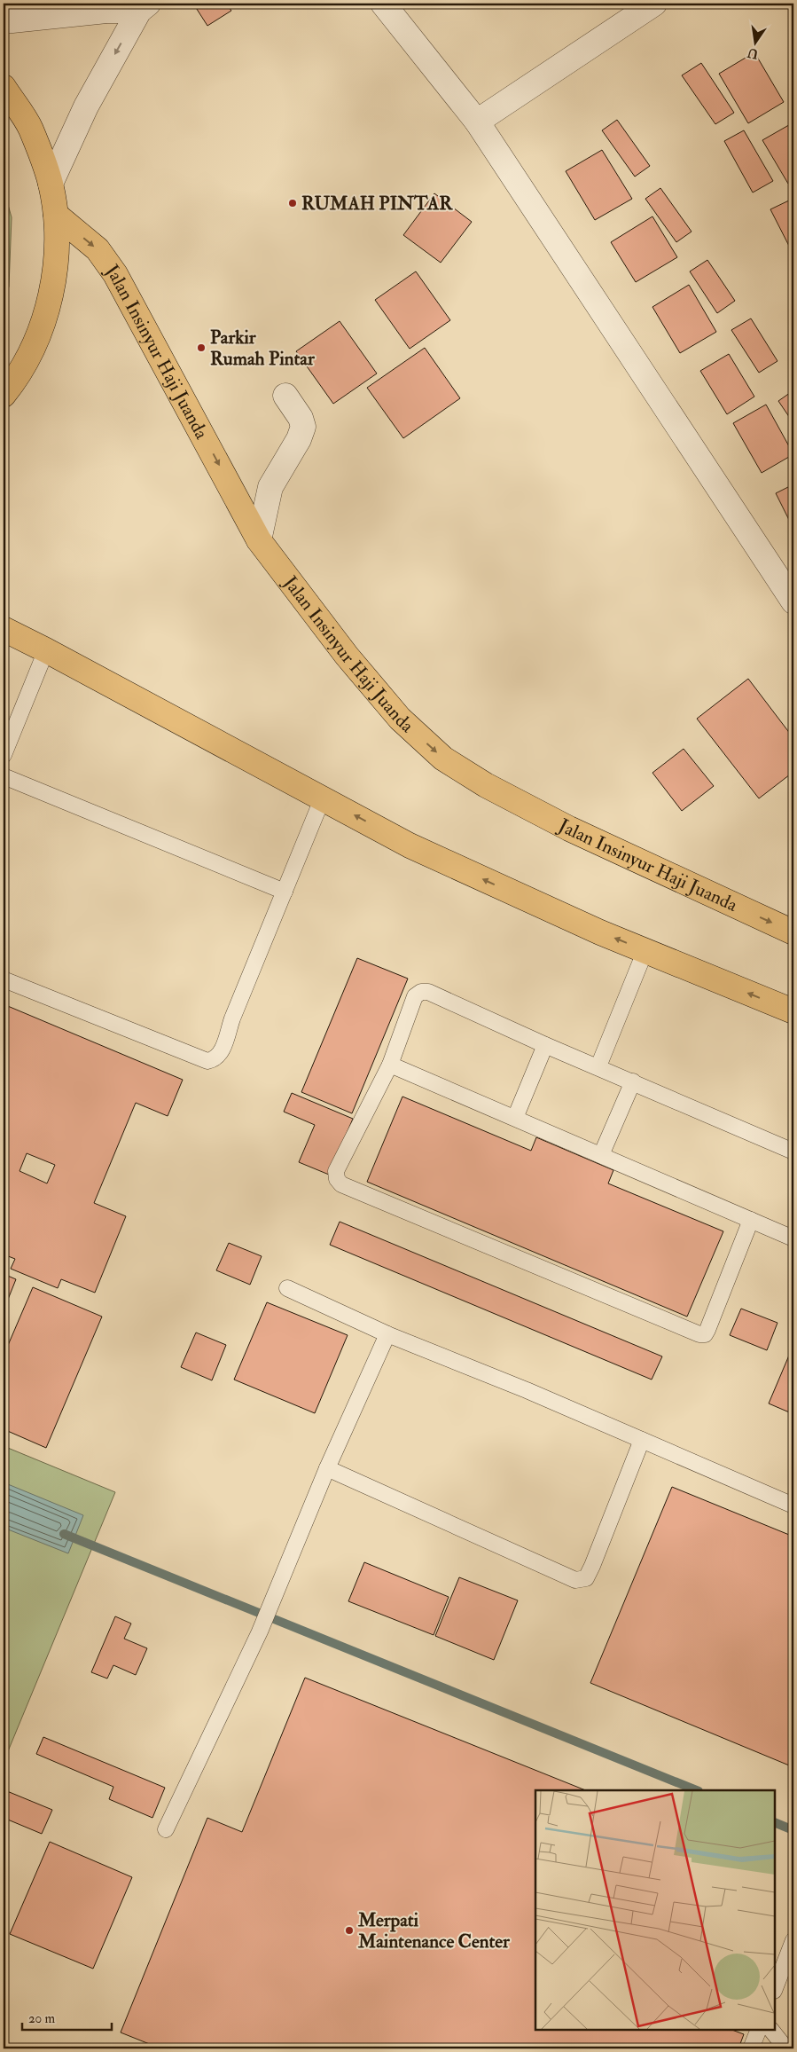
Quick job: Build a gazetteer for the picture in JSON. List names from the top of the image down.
{
  "streets": {
    "highway": ["Jalan Insinyur Haji Juanda"]
  },
  "places": ["RUMAH PINTAR", "Parkir Rumah Pintar", "Merpati Maintenance Center"],
  "scale_bar": "20 m",
  "north": "bottom"
}
